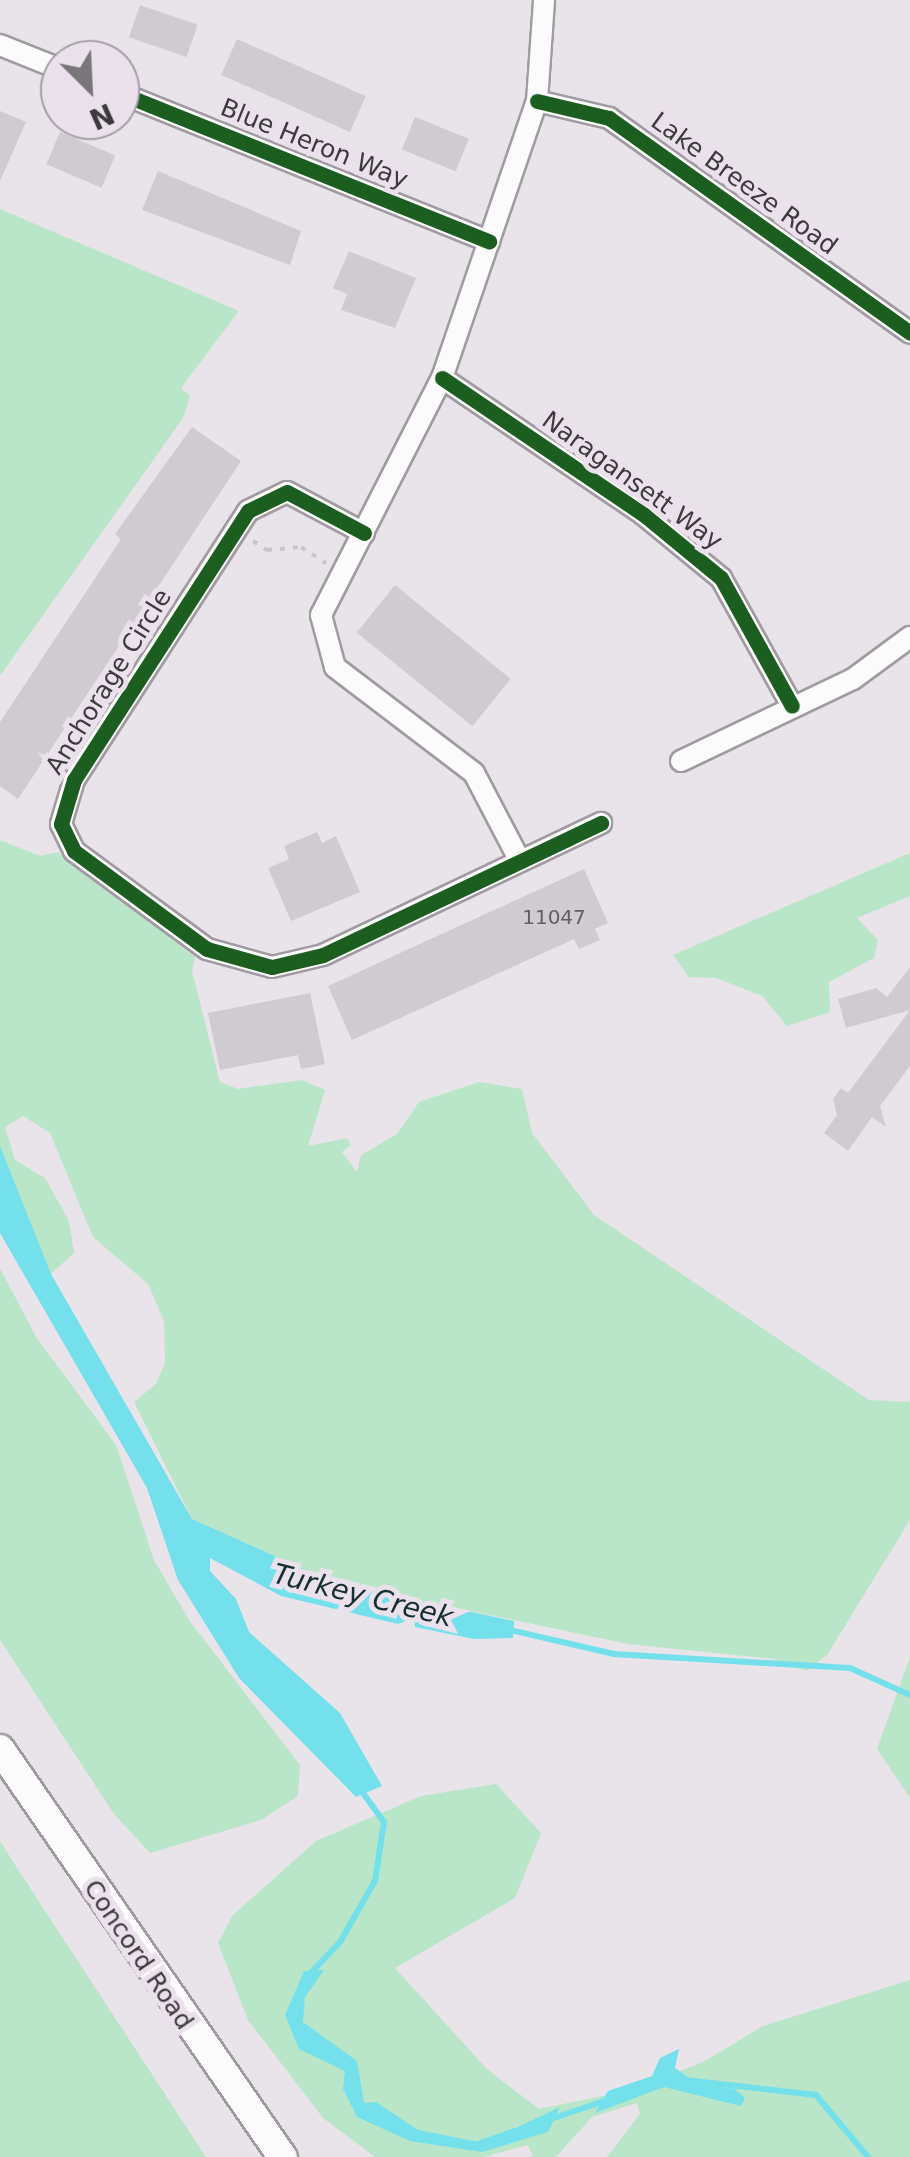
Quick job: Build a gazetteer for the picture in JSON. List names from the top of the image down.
{
  "streets": {
    "main road": ["Concord Road"],
    "street": [
      "Blue Heron Way",
      "Lake Breeze Road",
      "Naragansett Way",
      "Anchorage Circle"
    ]
  },
  "water": ["Turkey Creek"],
  "house_numbers": ["11047"],
  "north": "bottom right"
}
